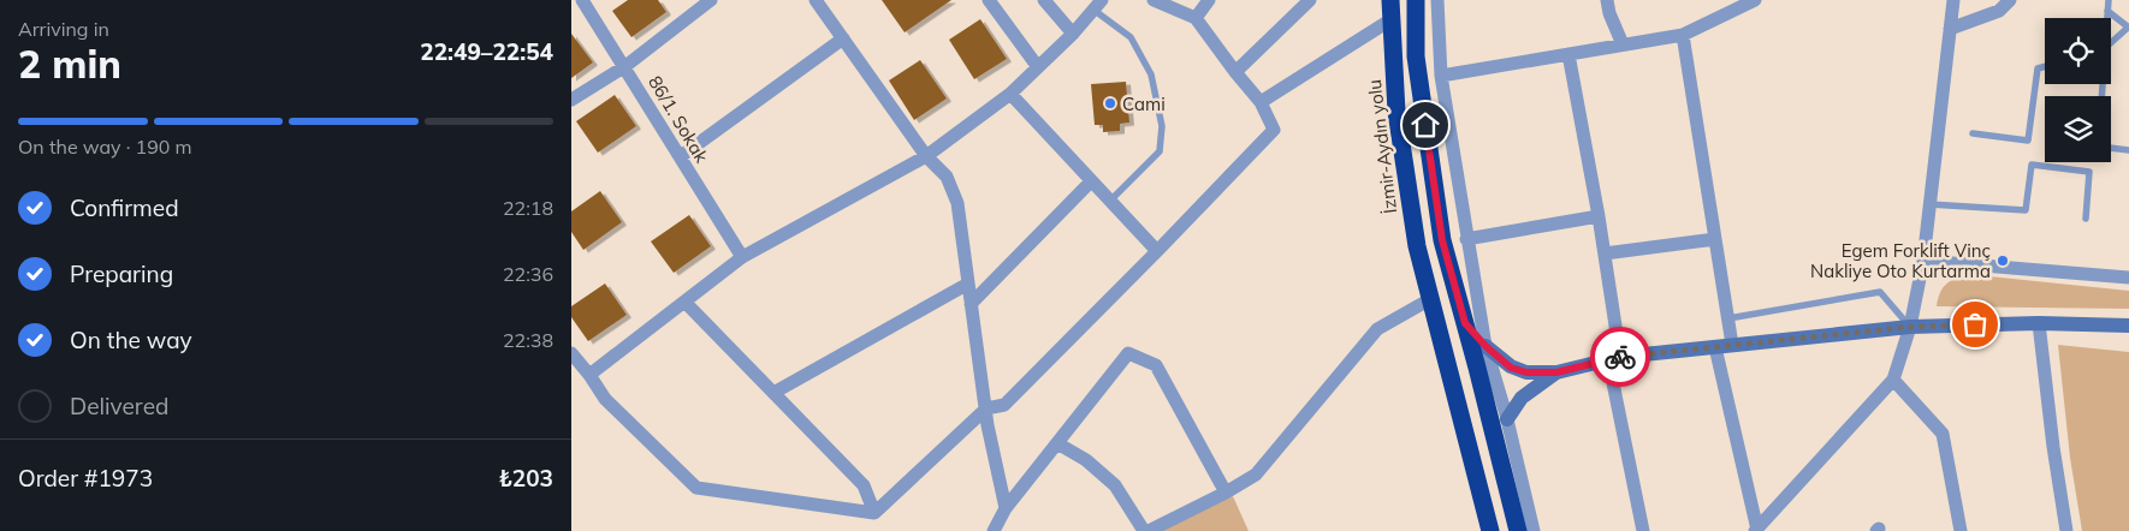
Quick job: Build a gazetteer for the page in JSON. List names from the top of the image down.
{
  "streets": {
    "highway": ["İzmir-Aydın yolu"],
    "street": ["86/1. Sokak"]
  },
  "places": ["Cami", "Egem Forklift Vinç Nakliye Oto Kurtarma"],
  "page": {
    "heading": ["2 min", "Arriving in", "22:49–22:54"],
    "panel": ["Order #1973", "₺203"],
    "bar": "On the way · 190 m",
    "list": [
      ["Confirmed", "22:18"],
      ["Preparing", "22:36"],
      ["On the way", "22:38"],
      "Delivered"
    ]
  }
}
